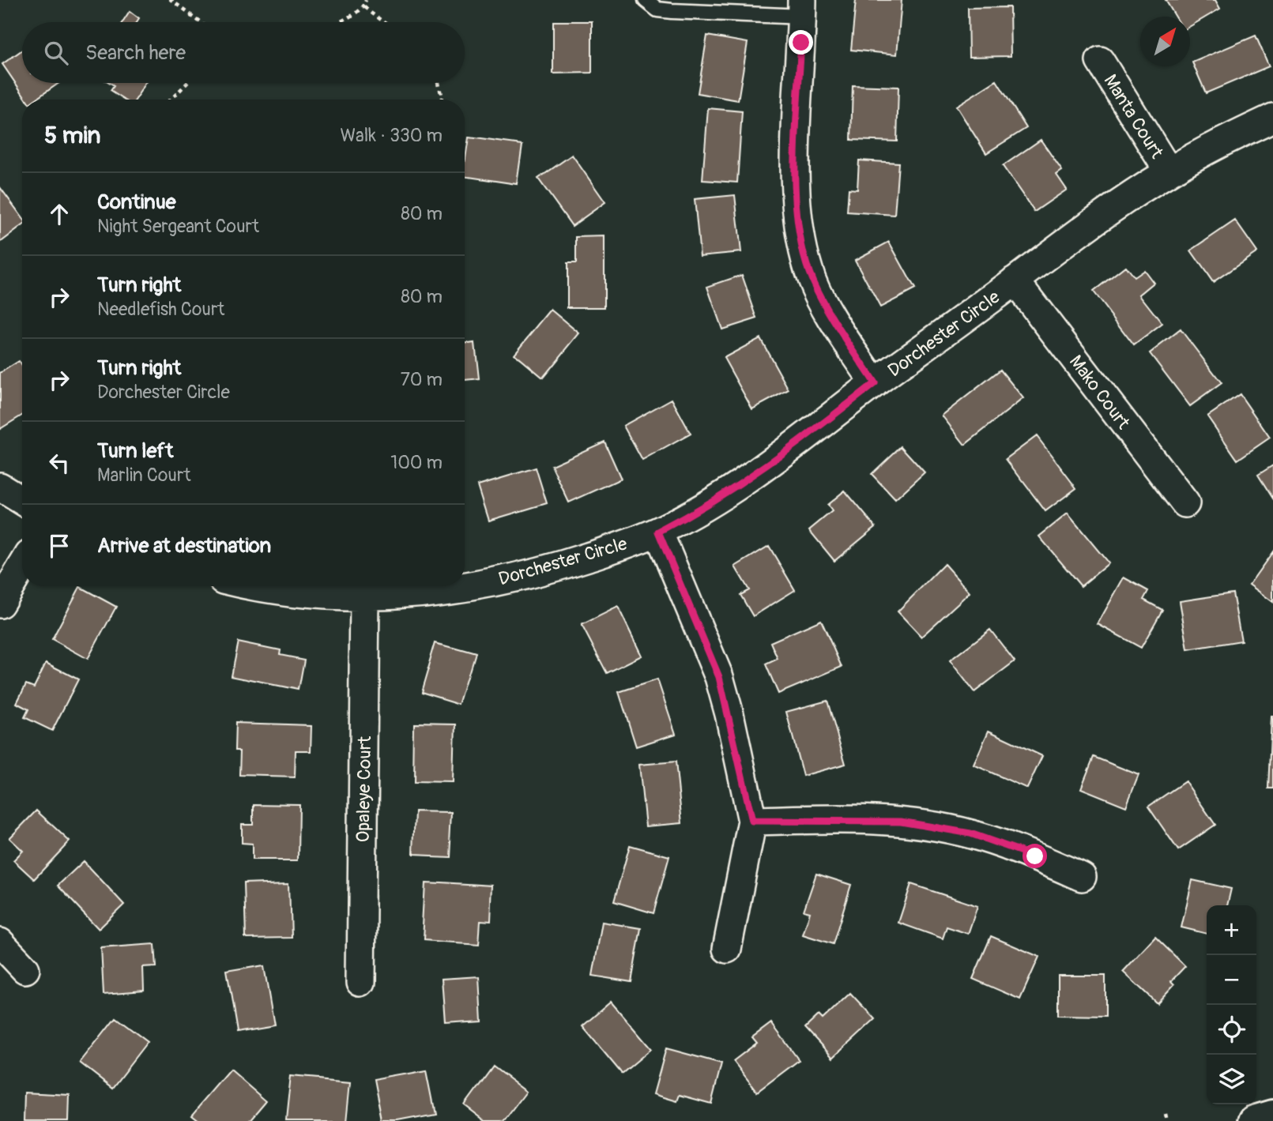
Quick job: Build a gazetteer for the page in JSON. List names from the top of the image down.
{
  "streets": {
    "street": [
      "Manta Court",
      "Dorchester Circle",
      "Mako Court",
      "Opaleye Court"
    ]
  },
  "crossings": [
    ["Manta Court", "Dorchester Circle"],
    ["Dorchester Circle", "Mako Court"],
    ["Dorchester Circle", "Opaleye Court"]
  ],
  "north": "top right",
  "page": {
    "search": "Search here",
    "heading": ["5 min", "Walk · 330 m"],
    "list": [
      ["Continue", "Night Sergeant Court", "80 m"],
      ["Turn right", "Needlefish Court", "80 m"],
      ["Turn right", "Dorchester Circle", "70 m"],
      ["Turn left", "Marlin Court", "100 m"],
      "Arrive at destination"
    ],
    "map_buttons": ["+", "−"]
  }
}
